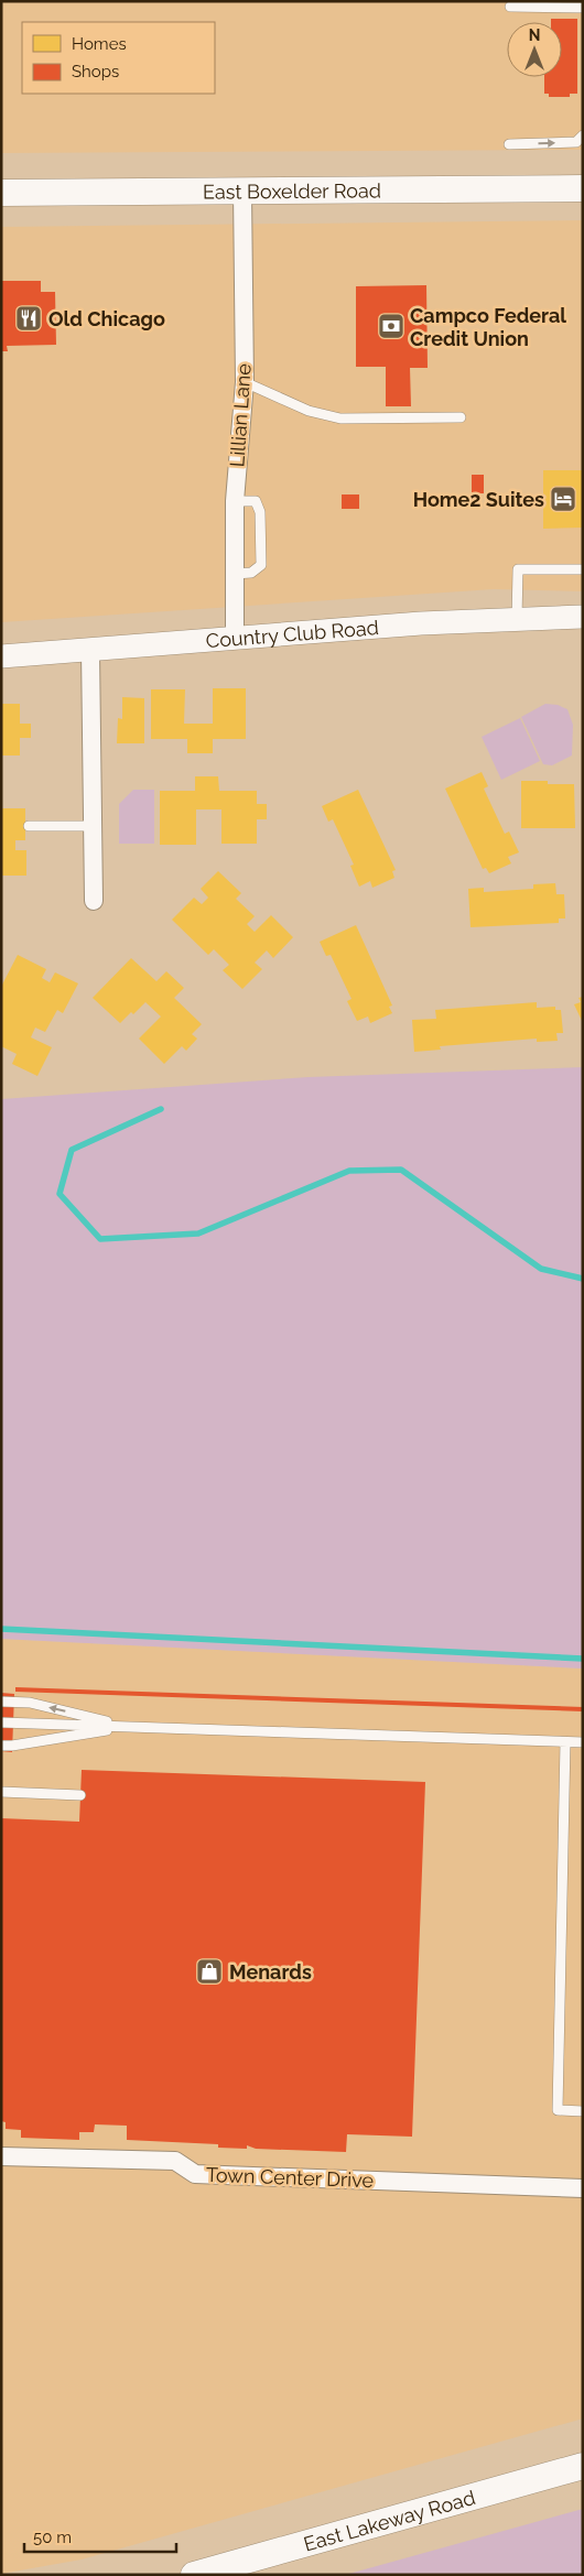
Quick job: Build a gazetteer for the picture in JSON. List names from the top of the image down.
{
  "streets": {
    "main road": ["East Boxelder Road", "East Lakeway Road"],
    "street": ["Lillian Lane", "Country Club Road", "Town Center Drive"]
  },
  "crossings": [
    ["East Boxelder Road", "Lillian Lane"],
    ["Lillian Lane", "Country Club Road"]
  ],
  "places": {
    "restaurant": ["Old Chicago"],
    "bank": ["Campco Federal Credit Union"],
    "hotel": ["Home2 Suites"],
    "shop": ["Menards"]
  },
  "legend": ["Homes", "Shops"],
  "scale_bar": "50 m",
  "north": "top"
}
